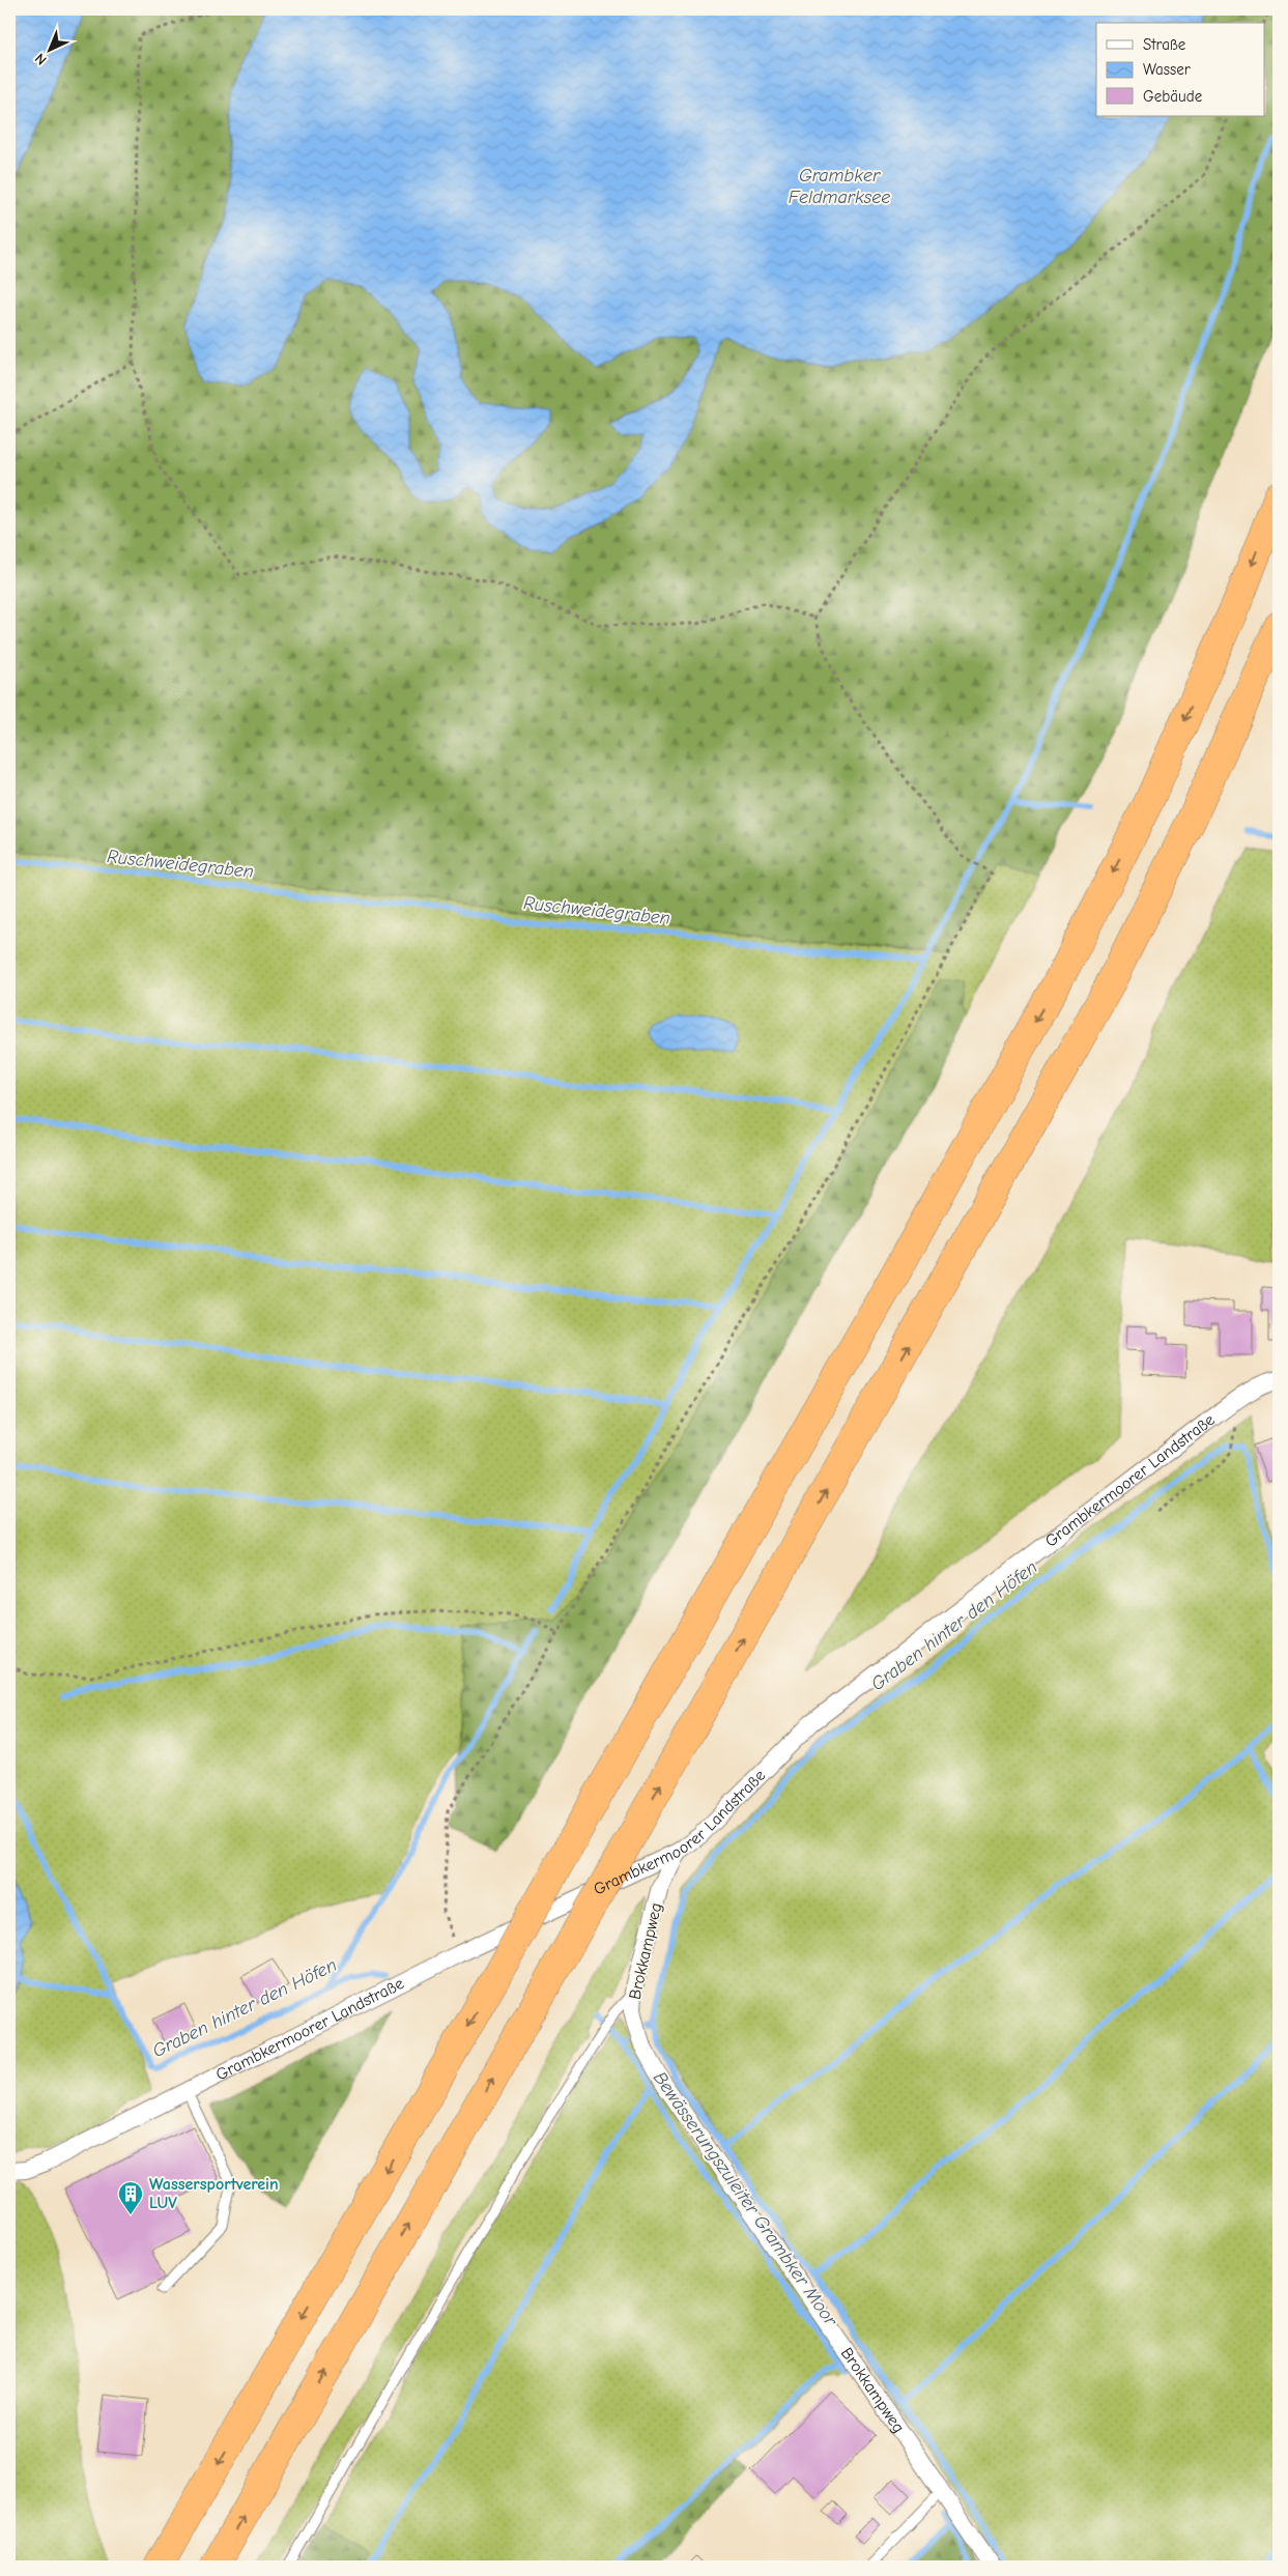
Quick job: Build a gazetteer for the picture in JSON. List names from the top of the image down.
{
  "streets": {
    "street": ["Grambkermoorer Landstraße", "Brokkampweg"]
  },
  "crossings": [
    ["Grambkermoorer Landstraße", "Brokkampweg"]
  ],
  "water": [
    "Grambker Feldmarksee",
    "Ruschweidegraben",
    "Graben hinter den Höfen",
    "Bewässerungszuleiter Grambker Moor"
  ],
  "places": {
    "building": ["Wassersportverein LUV"]
  },
  "legend": ["Straße", "Wasser", "Gebäude"],
  "north": "bottom left"
}
